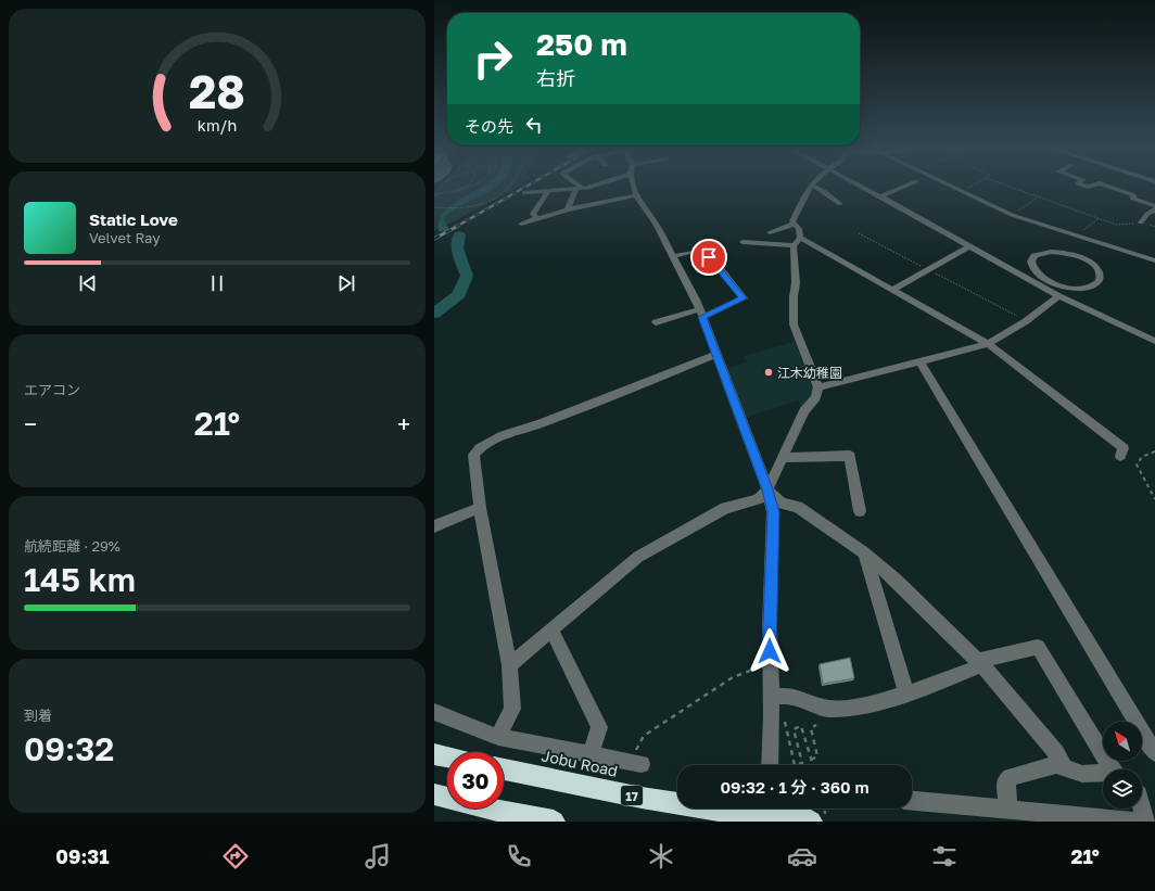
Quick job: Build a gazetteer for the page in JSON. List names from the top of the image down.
{
  "streets": {
    "highway": ["Jobu Road", "17"]
  },
  "places": ["江木幼稚園"],
  "north": "top left",
  "page": {
    "turn": ["250 m", "右折"],
    "then": "その先",
    "song": ["Static Love", "Velvet Ray"],
    "tile": [
      "エアコン",
      ["航続距離 · 29%", "145 km"],
      ["到着", "09:32"]
    ],
    "heat": ["−", "21°", "+"],
    "limit": "30",
    "trip": "09:32 · 1 分 · 360 m",
    "tabs": ["09:31", "21°"],
    "gauge": ["28", "km/h"]
  }
}
